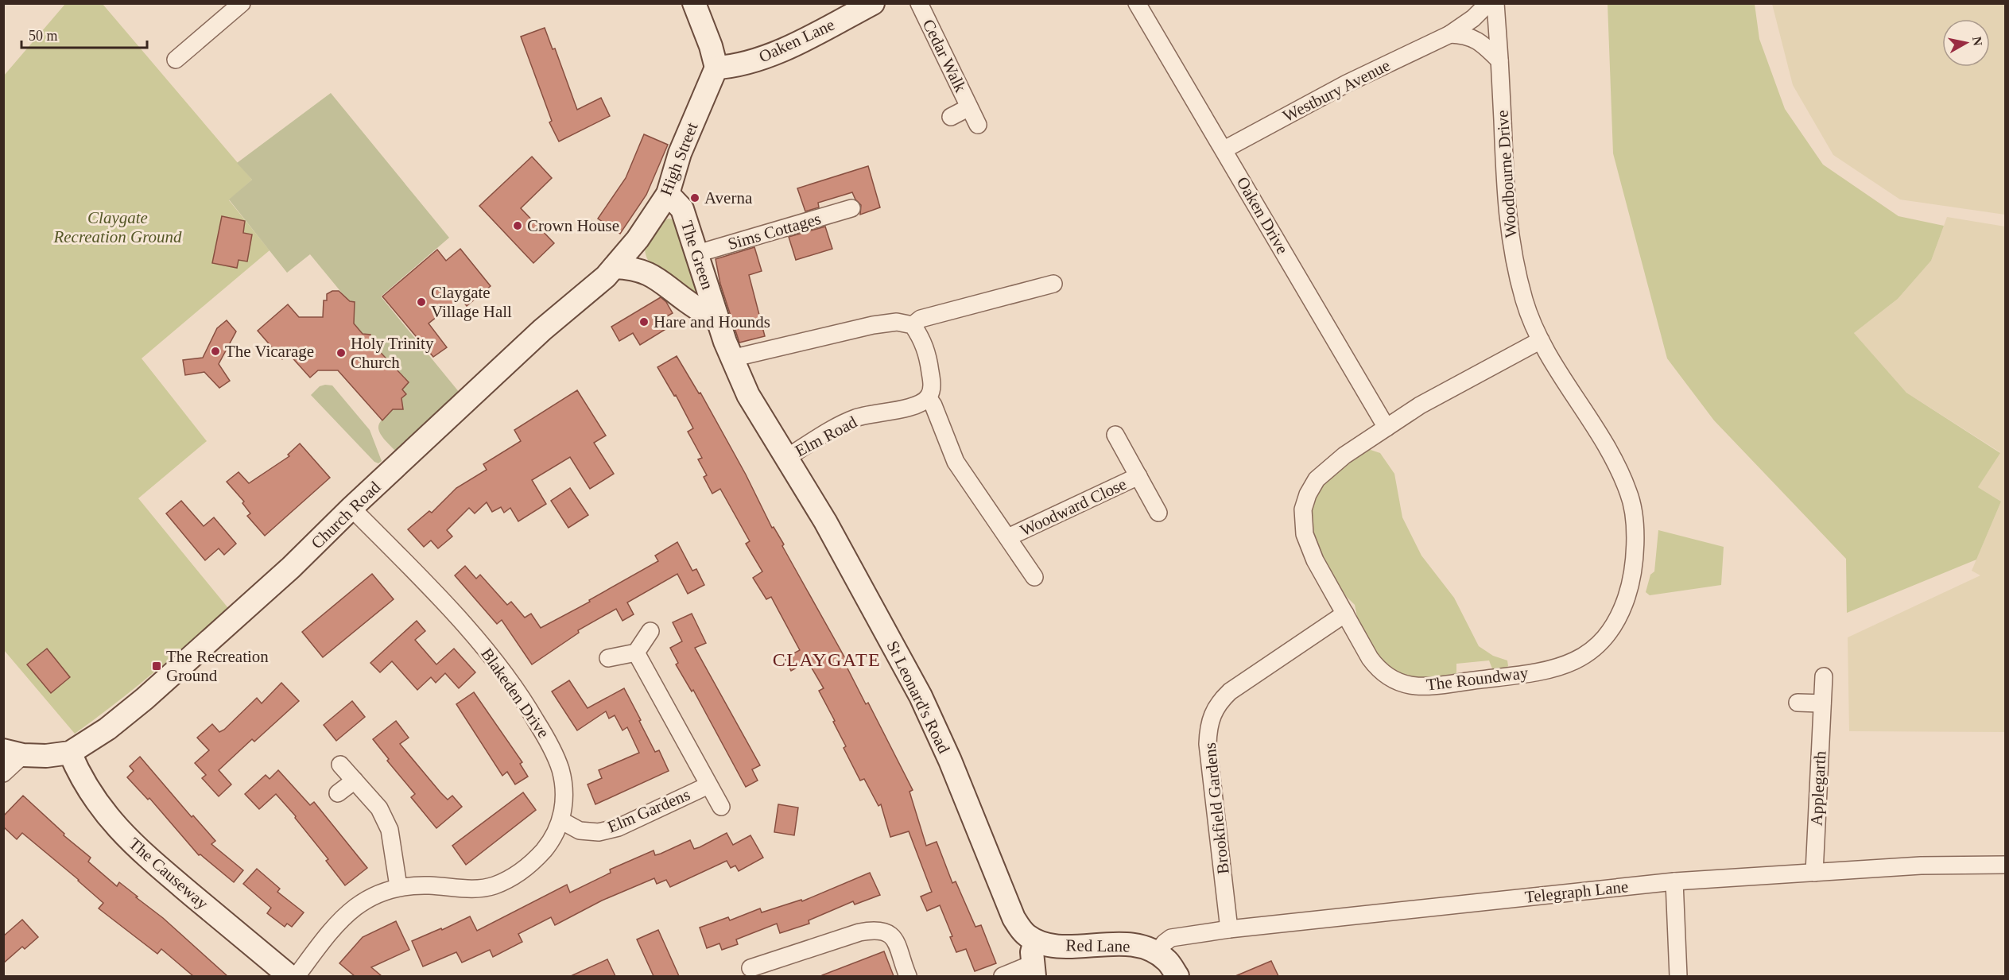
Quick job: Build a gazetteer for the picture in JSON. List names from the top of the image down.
{
  "streets": {
    "street": [
      "Oaken Lane",
      "Cedar Walk",
      "Westbury Avenue",
      "High Street",
      "Woodbourne Drive",
      "Oaken Drive",
      "Sims Cottages",
      "The Green",
      "Elm Road",
      "Woodward Close",
      "Church Road",
      "The Roundway",
      "Blakeden Drive",
      "St Leonard's Road",
      "Applegarth",
      "Brookfield Gardens",
      "Elm Gardens",
      "The Causeway",
      "Telegraph Lane",
      "Red Lane"
    ]
  },
  "crossings": [
    ["Oaken Lane", "High Street"],
    ["Westbury Avenue", "Oaken Drive"],
    ["High Street", "The Green"],
    ["High Street", "Church Road"],
    ["Woodbourne Drive", "The Roundway"],
    ["Oaken Drive", "The Roundway"],
    ["Sims Cottages", "The Green"],
    ["The Green", "Church Road"],
    ["The Green", "St Leonard's Road"],
    ["Elm Road", "Woodward Close"],
    ["Elm Road", "St Leonard's Road"],
    ["Church Road", "Blakeden Drive"],
    ["Church Road", "The Causeway"],
    ["The Roundway", "Brookfield Gardens"],
    ["Blakeden Drive", "Elm Gardens"],
    ["St Leonard's Road", "Red Lane"],
    ["Applegarth", "Telegraph Lane"],
    ["Brookfield Gardens", "Telegraph Lane"],
    ["Telegraph Lane", "Red Lane"]
  ],
  "districts": ["CLAYGATE"],
  "parks": ["Claygate Recreation Ground"],
  "places": {
    "other": [
      "Averna",
      "Crown House",
      "Claygate Village Hall",
      "Hare and Hounds",
      "The Vicarage",
      "Holy Trinity Church"
    ],
    "transit": ["The Recreation Ground"]
  },
  "scale_bar": "50 m",
  "north": "right"
}
